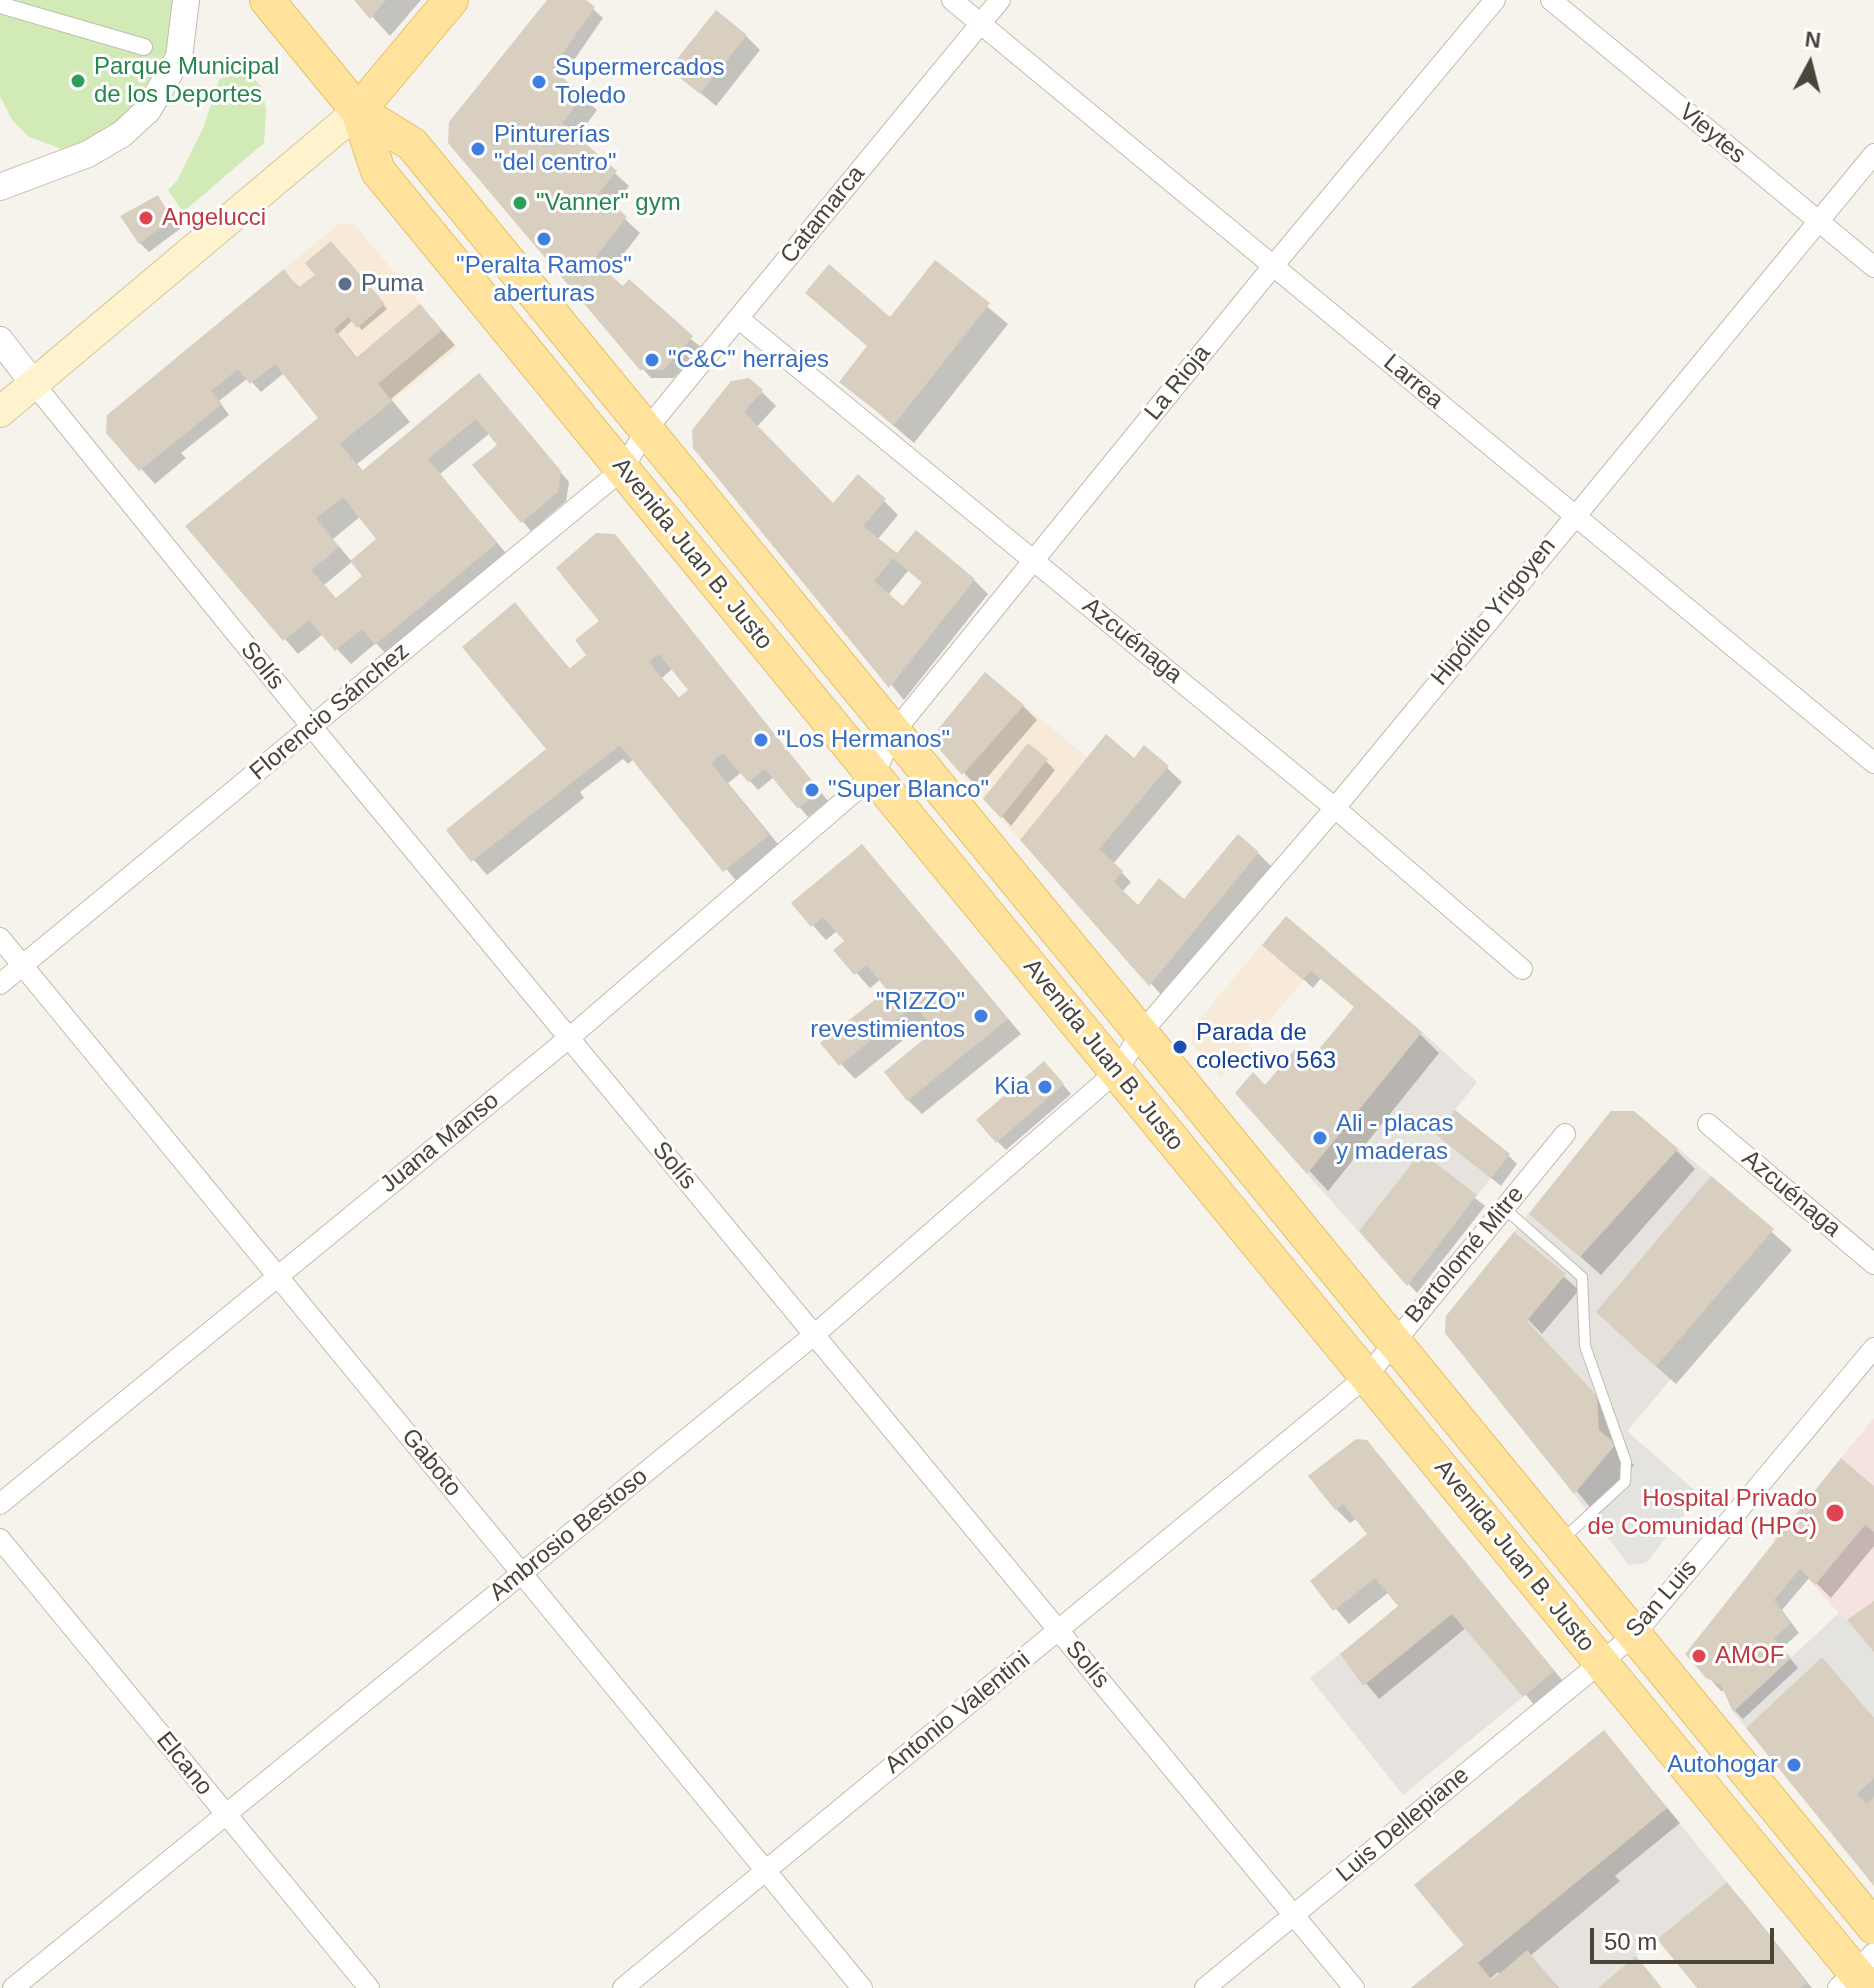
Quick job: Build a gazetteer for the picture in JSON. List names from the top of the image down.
{
  "streets": {
    "main road": ["Avenida Juan B. Justo"],
    "street": [
      "Vieytes",
      "Catamarca",
      "Larrea",
      "La Rioja",
      "Hipólito Yrigoyen",
      "Azcuénaga",
      "Solís",
      "Florencio Sánchez",
      "Juana Manso",
      "Bartolomé Mitre",
      "Gaboto",
      "Ambrosio Bestoso",
      "San Luis",
      "Antonio Valentini",
      "Elcano",
      "Luis Dellepiane"
    ]
  },
  "crossings": [
    ["Vieytes", "Hipólito Yrigoyen"],
    ["Catamarca", "Larrea"],
    ["Catamarca", "Avenida Juan B. Justo"],
    ["Catamarca", "Azcuénaga"],
    ["Catamarca", "Florencio Sánchez"],
    ["Larrea", "La Rioja"],
    ["Larrea", "Hipólito Yrigoyen"],
    ["La Rioja", "Avenida Juan B. Justo"],
    ["La Rioja", "Azcuénaga"],
    ["La Rioja", "Juana Manso"],
    ["Avenida Juan B. Justo", "Hipólito Yrigoyen"],
    ["Avenida Juan B. Justo", "Florencio Sánchez"],
    ["Avenida Juan B. Justo", "Juana Manso"],
    ["Avenida Juan B. Justo", "Bartolomé Mitre"],
    ["Avenida Juan B. Justo", "Ambrosio Bestoso"],
    ["Avenida Juan B. Justo", "San Luis"],
    ["Avenida Juan B. Justo", "Antonio Valentini"],
    ["Avenida Juan B. Justo", "Luis Dellepiane"],
    ["Hipólito Yrigoyen", "Azcuénaga"],
    ["Hipólito Yrigoyen", "Ambrosio Bestoso"],
    ["Solís", "Florencio Sánchez"],
    ["Solís", "Juana Manso"],
    ["Solís", "Ambrosio Bestoso"],
    ["Solís", "Antonio Valentini"],
    ["Solís", "Luis Dellepiane"],
    ["Florencio Sánchez", "Gaboto"],
    ["Juana Manso", "Gaboto"],
    ["Bartolomé Mitre", "Antonio Valentini"],
    ["Gaboto", "Ambrosio Bestoso"],
    ["Gaboto", "Antonio Valentini"],
    ["Ambrosio Bestoso", "Elcano"],
    ["San Luis", "Luis Dellepiane"]
  ],
  "places": [
    "Parque Municipal de los Deportes",
    "Supermercados Toledo",
    "Pinturerías \"del centro\"",
    "\"Vanner\" gym",
    "Angelucci",
    "\"Peralta Ramos\" aberturas",
    "Puma",
    "\"C&C\" herrajes",
    "\"Los Hermanos\"",
    "\"Super Blanco\"",
    "\"RIZZO\" revestimientos",
    "Parada de colectivo 563",
    "Kia",
    "Ali - placas y maderas",
    "Hospital Privado de Comunidad (HPC)",
    "AMOF",
    "Autohogar"
  ],
  "scale_bar": "50 m",
  "north": "top"
}
